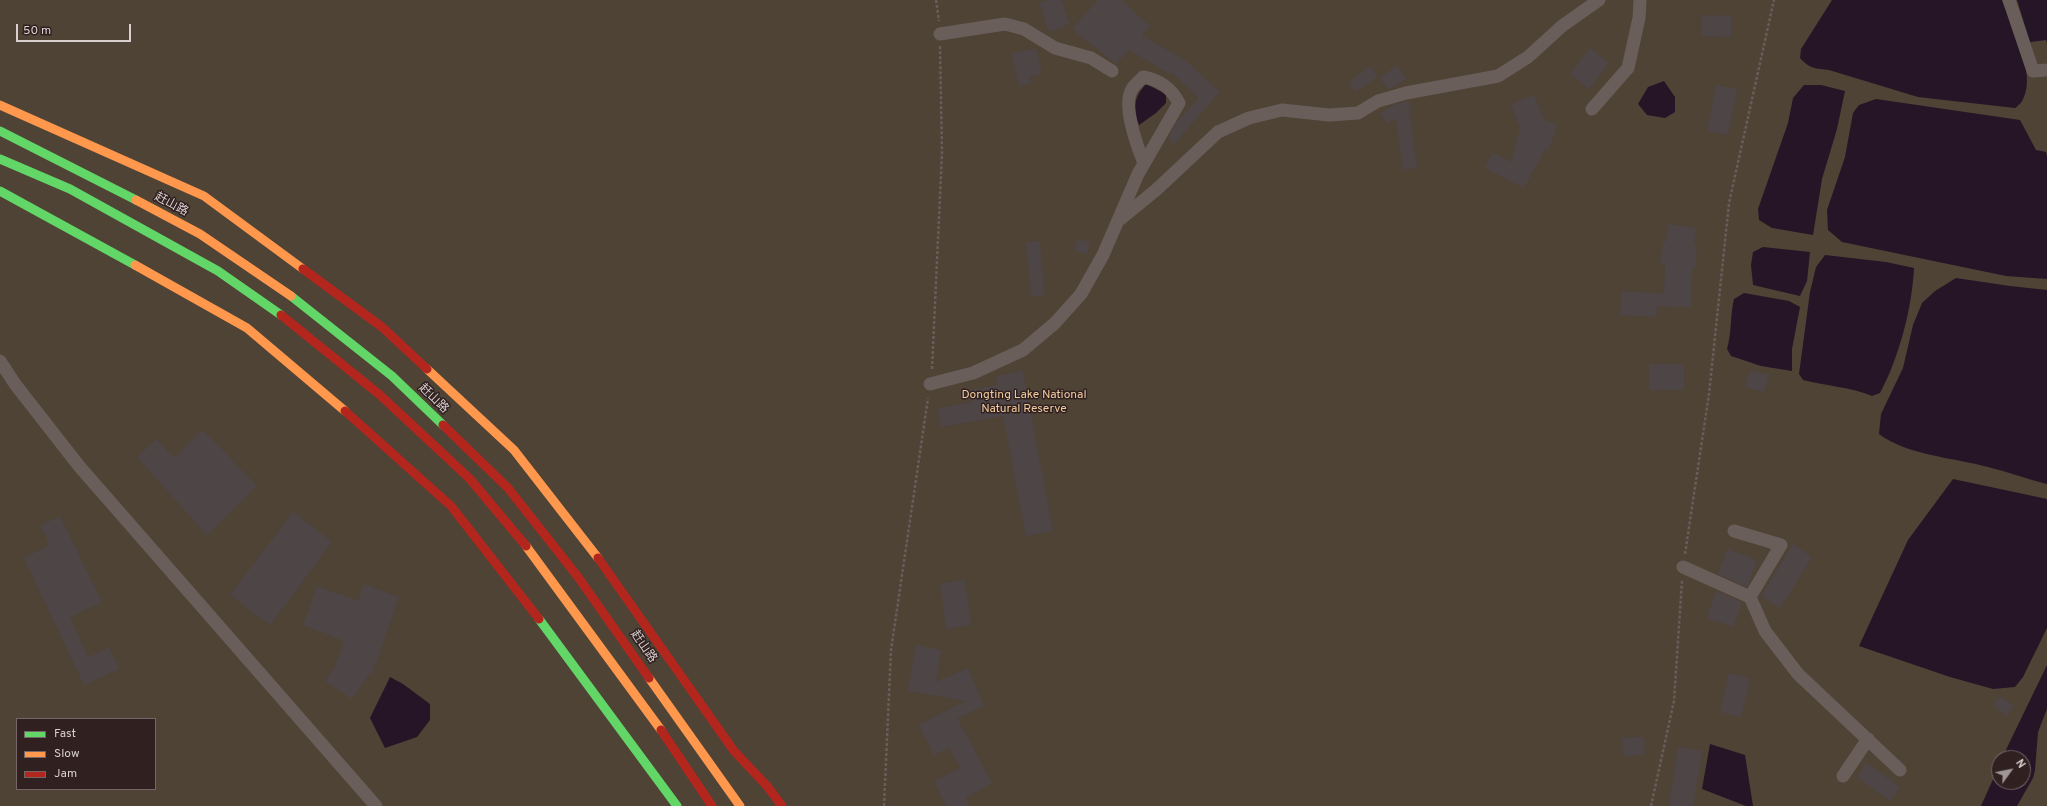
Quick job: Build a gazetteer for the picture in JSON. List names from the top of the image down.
{
  "streets": {
    "main road": ["赶山路"]
  },
  "parks": ["Dongting Lake National Natural Reserve"],
  "legend": ["Fast", "Slow", "Jam"],
  "scale_bar": "50 m",
  "north": "top right"
}
